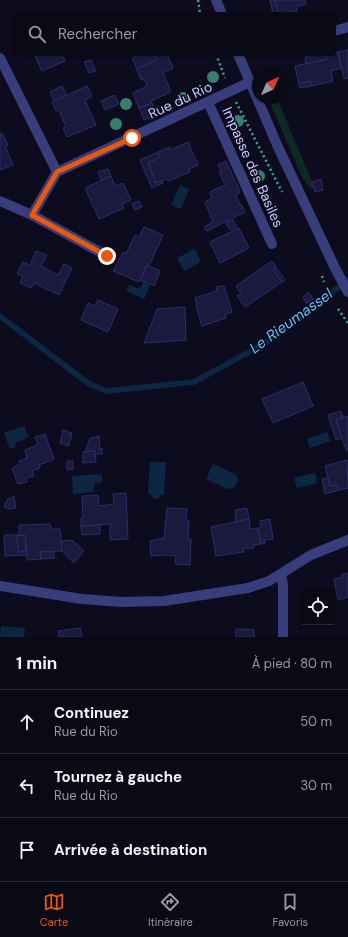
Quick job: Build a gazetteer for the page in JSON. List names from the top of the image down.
{
  "streets": {
    "street": ["Rue du Rio", "Impasse des Basiles"]
  },
  "crossings": [
    ["Rue du Rio", "Impasse des Basiles"]
  ],
  "water": ["Le Rieumassel"],
  "north": "top right",
  "page": {
    "search": "Rechercher",
    "heading": ["1 min", "À pied · 80 m"],
    "list": [
      ["Continuez", "Rue du Rio", "50 m"],
      ["Tournez à gauche", "Rue du Rio", "30 m"],
      "Arrivée à destination"
    ],
    "nav": ["Carte", "Itinéraire", "Favoris"]
  }
}
